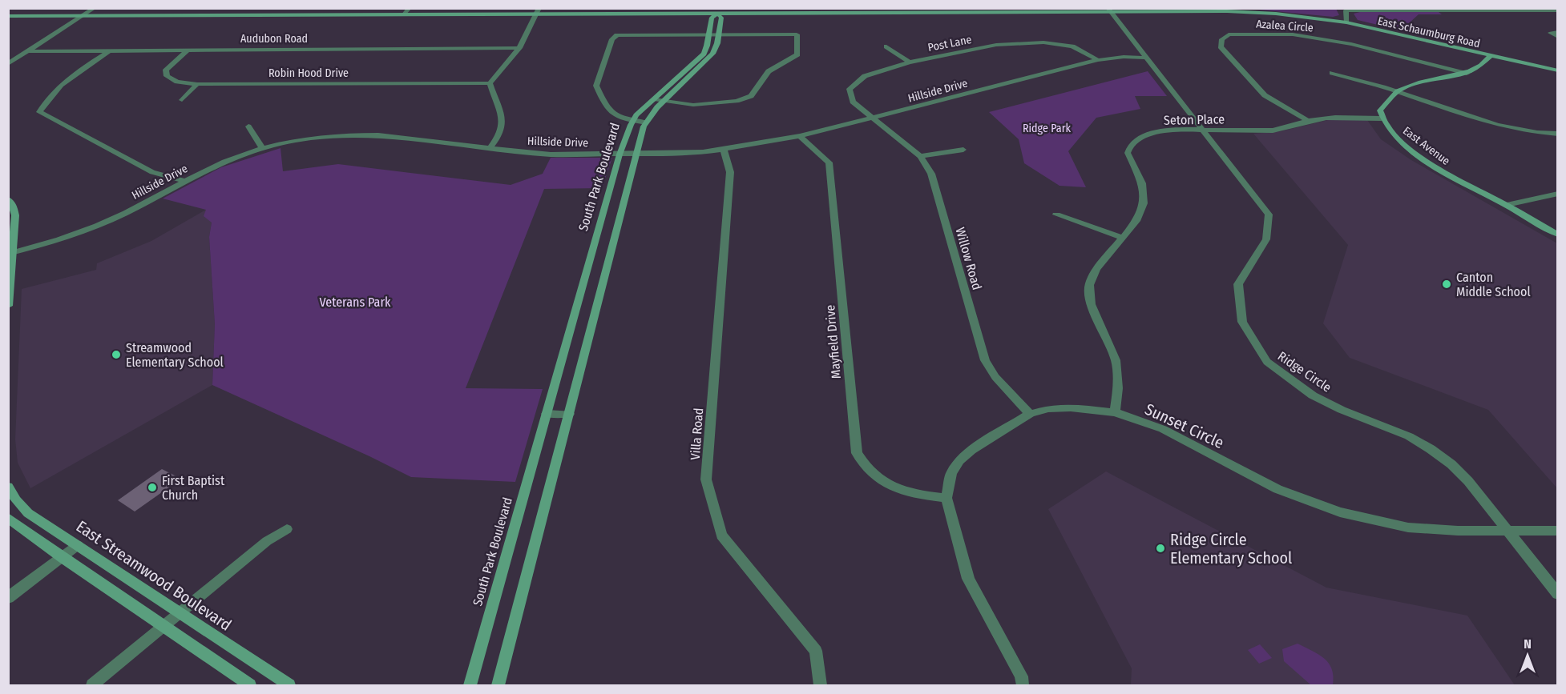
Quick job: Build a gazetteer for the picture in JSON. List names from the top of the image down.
{
  "streets": {
    "street": [
      "Azalea Circle",
      "East Schaumburg Road",
      "Audubon Road",
      "Post Lane",
      "Robin Hood Drive",
      "Hillside Drive",
      "Seton Place",
      "East Avenue",
      "South Park Boulevard",
      "Willow Road",
      "Mayfield Drive",
      "Ridge Circle",
      "Sunset Circle",
      "Villa Road",
      "East Streamwood Boulevard"
    ]
  },
  "crossings": [
    ["Azalea Circle", "Seton Place"],
    ["East Schaumburg Road", "South Park Boulevard"],
    ["East Schaumburg Road", "Ridge Circle"],
    ["Audubon Road", "Robin Hood Drive"],
    ["Post Lane", "Hillside Drive"],
    ["Post Lane", "Willow Road"],
    ["Hillside Drive", "South Park Boulevard"],
    ["Hillside Drive", "Willow Road"],
    ["Hillside Drive", "Mayfield Drive"],
    ["Hillside Drive", "Ridge Circle"],
    ["Hillside Drive", "Villa Road"],
    ["Seton Place", "East Avenue"],
    ["Seton Place", "Ridge Circle"],
    ["Seton Place", "Sunset Circle"],
    ["Willow Road", "Sunset Circle"],
    ["Mayfield Drive", "Sunset Circle"],
    ["Ridge Circle", "Sunset Circle"]
  ],
  "parks": ["Ridge Park", "Veterans Park"],
  "places": [
    "Canton Middle School",
    "Streamwood Elementary School",
    "First Baptist Church",
    "Ridge Circle Elementary School"
  ],
  "north": "top"
}
